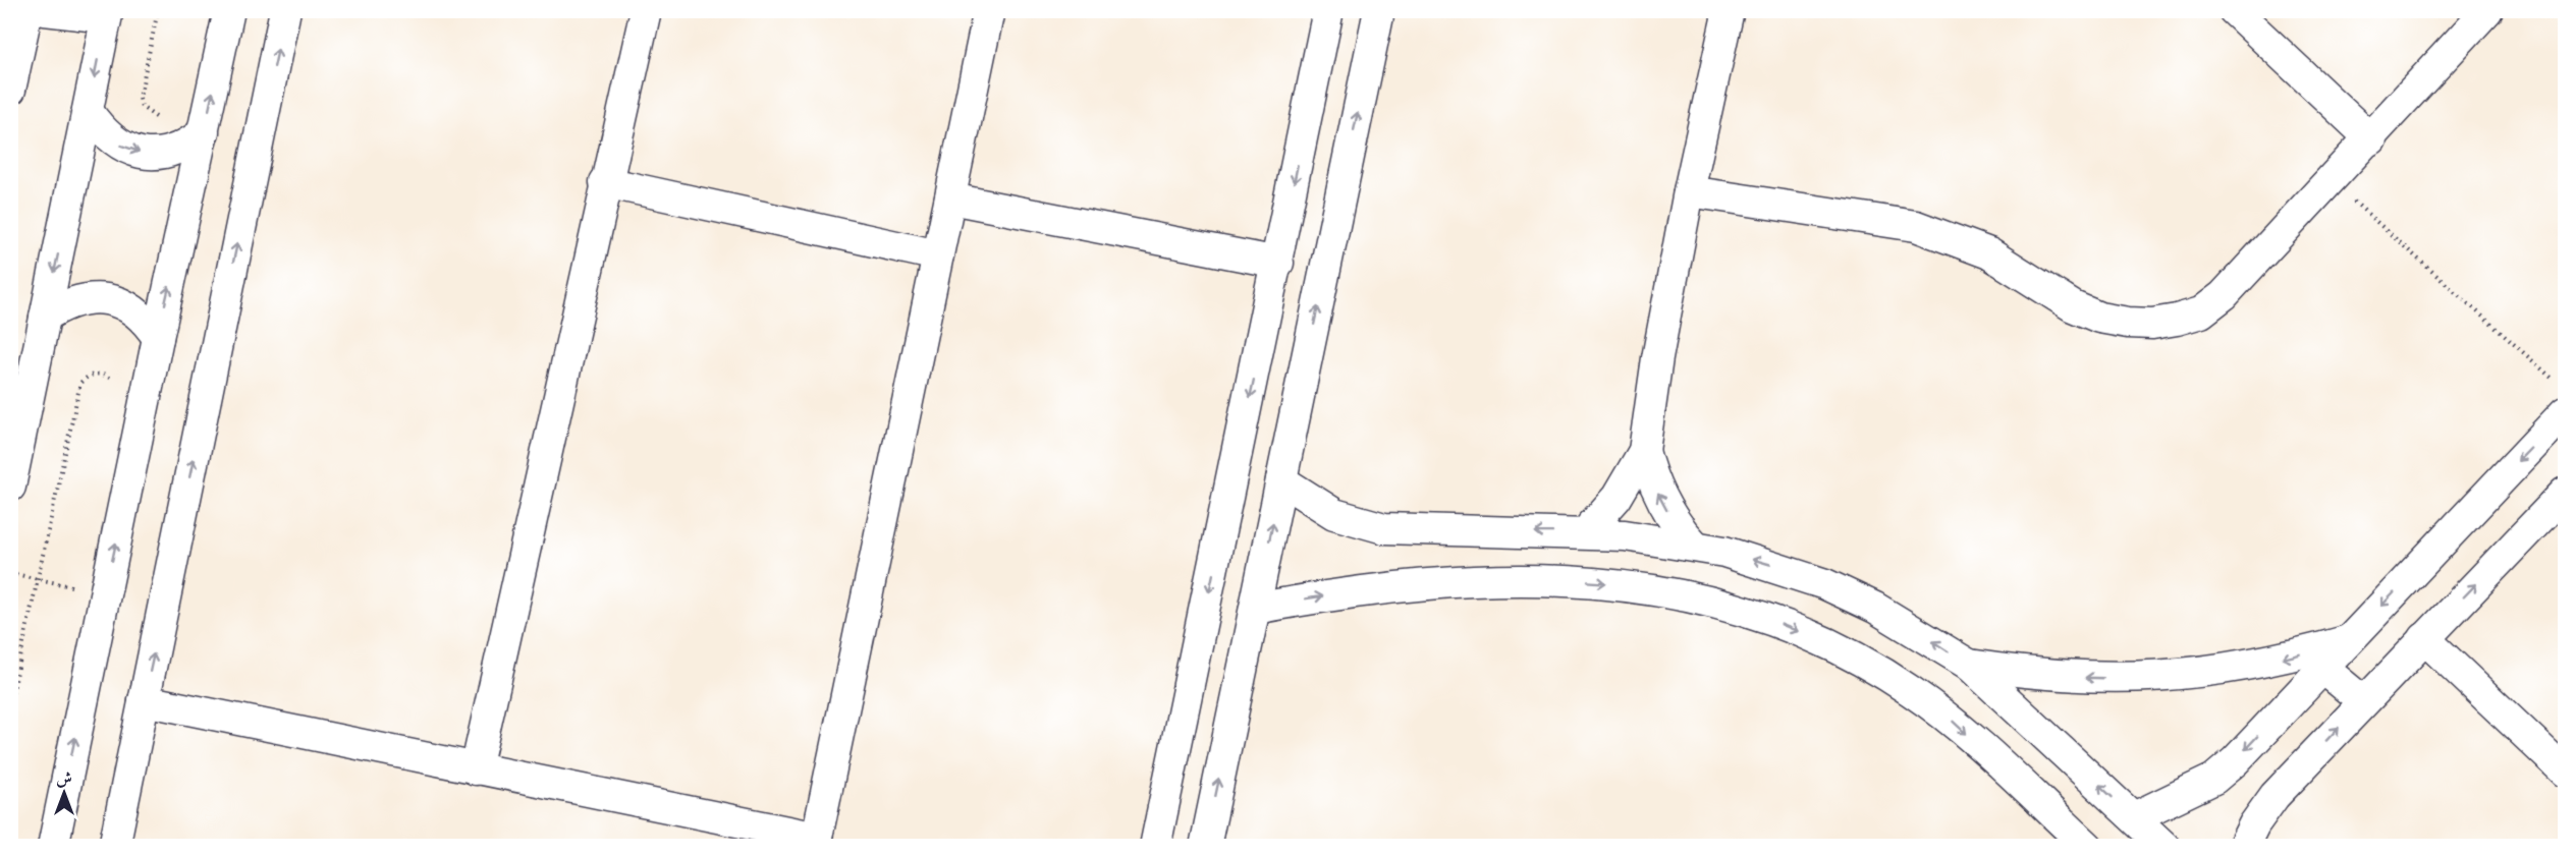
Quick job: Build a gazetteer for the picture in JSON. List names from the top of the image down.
{
  "north": "top"
}
